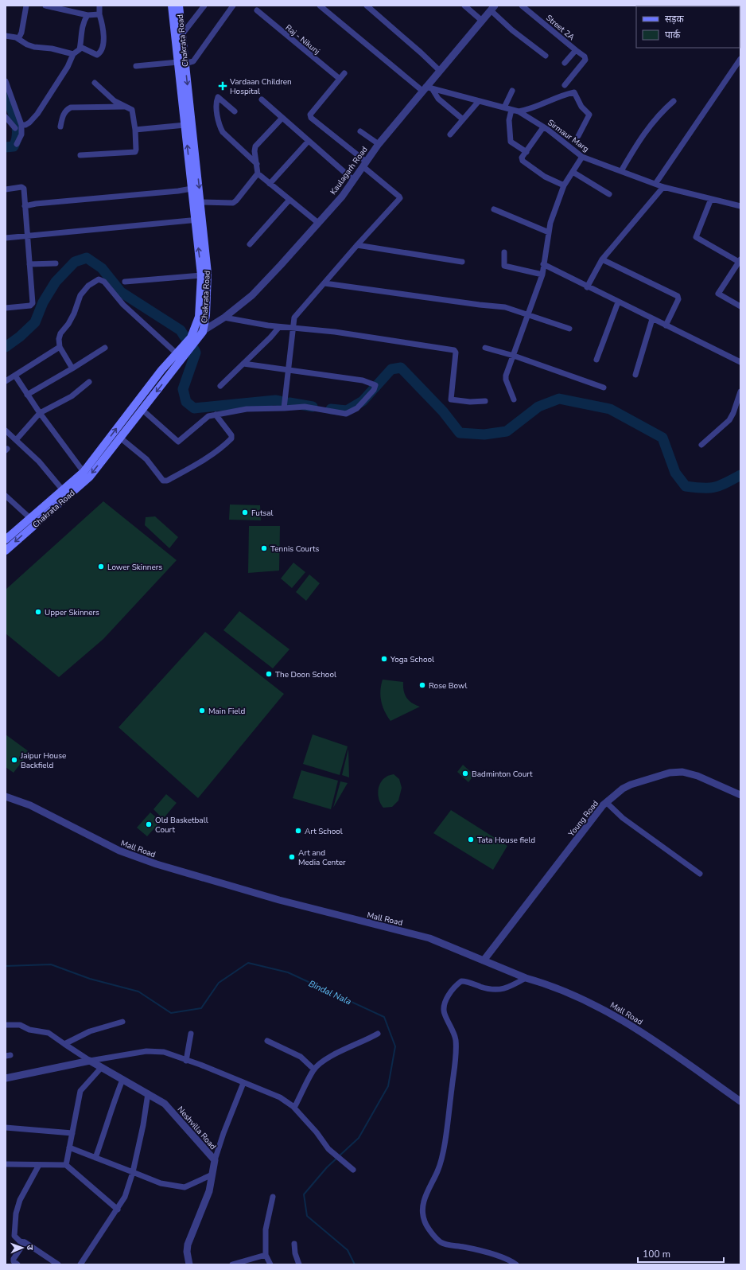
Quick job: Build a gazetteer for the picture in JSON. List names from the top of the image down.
{
  "streets": {
    "main road": ["Chakrata Road"],
    "street": [
      "Street 2A",
      "Raj - Nikunj",
      "Sirmaur Marg",
      "Kaulagarh Road",
      "Young Road",
      "Mall Road",
      "Neshvilla Road"
    ]
  },
  "crossings": [
    ["Chakrata Road", "Kaulagarh Road"],
    ["Sirmaur Marg", "Kaulagarh Road"],
    ["Young Road", "Mall Road"]
  ],
  "water": ["Bindal Nala"],
  "places": {
    "health": ["Vardaan Children Hospital"],
    "other": [
      "Futsal",
      "Tennis Courts",
      "Lower Skinners",
      "Upper Skinners",
      "Yoga School",
      "The Doon School",
      "Rose Bowl",
      "Main Field",
      "Jaipur House Backfield",
      "Badminton Court",
      "Old Basketball Court",
      "Art School",
      "Tata House field",
      "Art and Media Center"
    ]
  },
  "legend": ["सड़क", "पार्क"],
  "scale_bar": "100 m",
  "north": "right"
}
